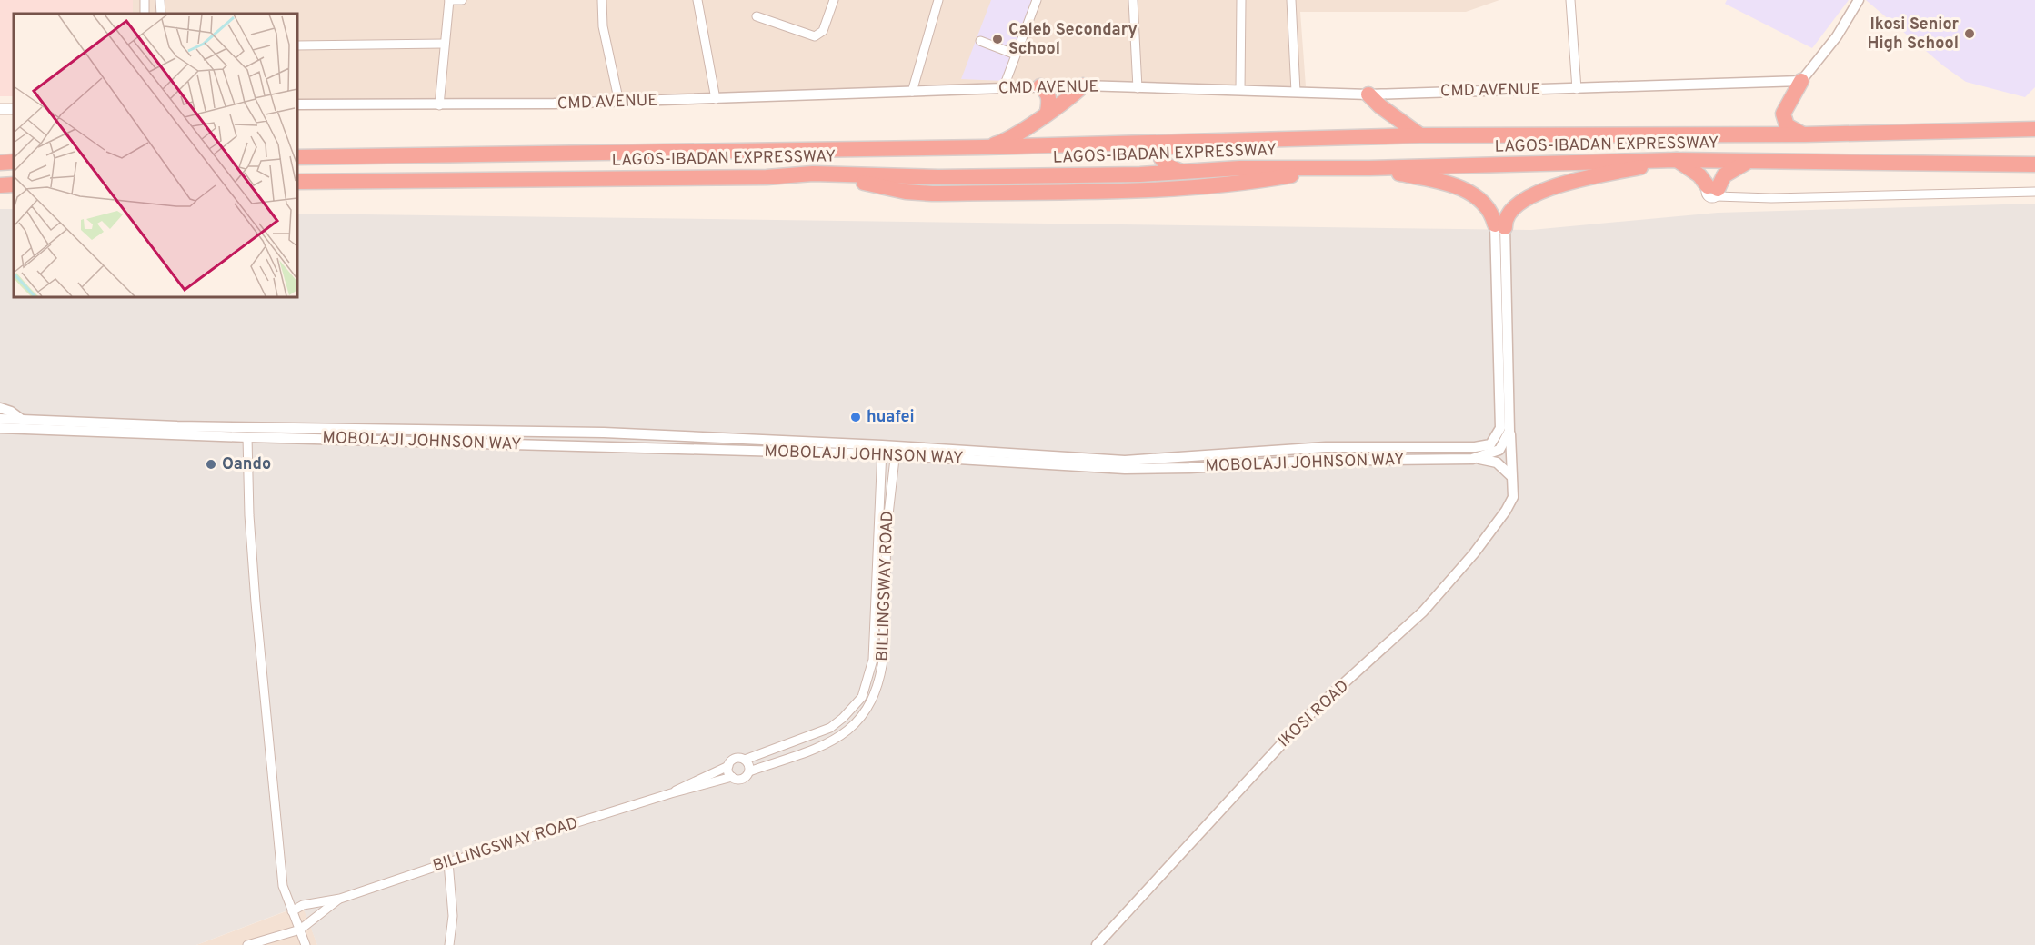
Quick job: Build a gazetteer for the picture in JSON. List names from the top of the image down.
{
  "streets": {
    "highway": ["LAGOS-IBADAN EXPRESSWAY"],
    "street": [
      "CMD AVENUE",
      "MOBOLAJI JOHNSON WAY",
      "BILLINGSWAY ROAD",
      "IKOSI ROAD"
    ]
  },
  "crossings": [
    ["MOBOLAJI JOHNSON WAY", "BILLINGSWAY ROAD"]
  ],
  "places": [
    "Ikosi Senior High School",
    "Caleb Secondary School",
    "huafei",
    "Oando"
  ]
}
